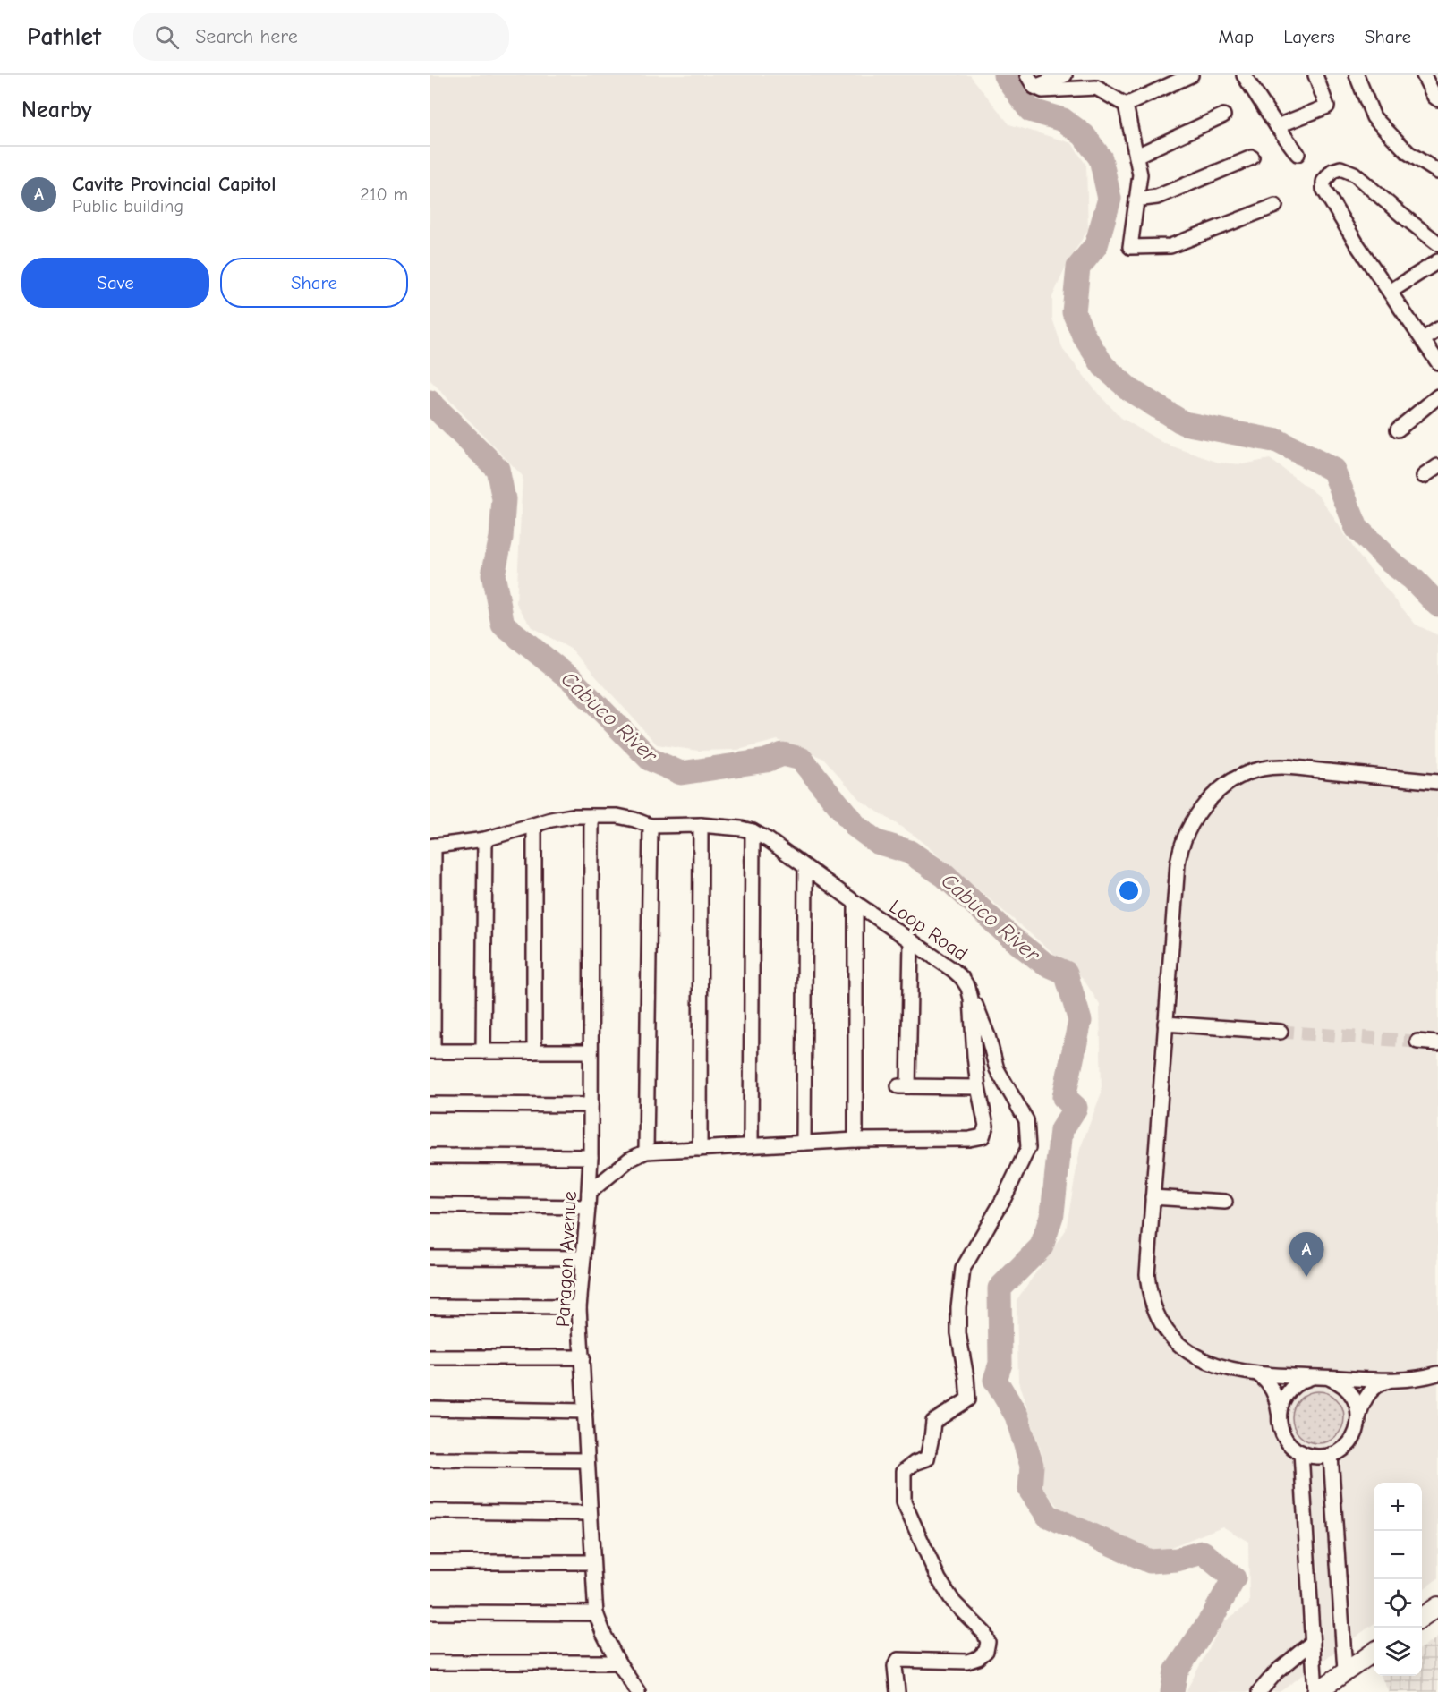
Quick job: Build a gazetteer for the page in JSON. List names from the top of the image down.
{
  "streets": {
    "street": ["Loop Road", "Paragon Avenue"]
  },
  "crossings": [
    ["Loop Road", "Paragon Avenue"]
  ],
  "water": ["Cabuco River"],
  "page": {
    "header": "Pathlet",
    "search": "Search here",
    "nav": ["Map", "Layers", "Share"],
    "heading": "Nearby",
    "list": [
      {
        "mark": "A",
        "name": "Cavite Provincial Capitol",
        "note": "Public building",
        "value": "210 m"
      }
    ],
    "buttons": ["Save", "Share"],
    "pins": "A",
    "map_buttons": ["+", "−"]
  }
}
